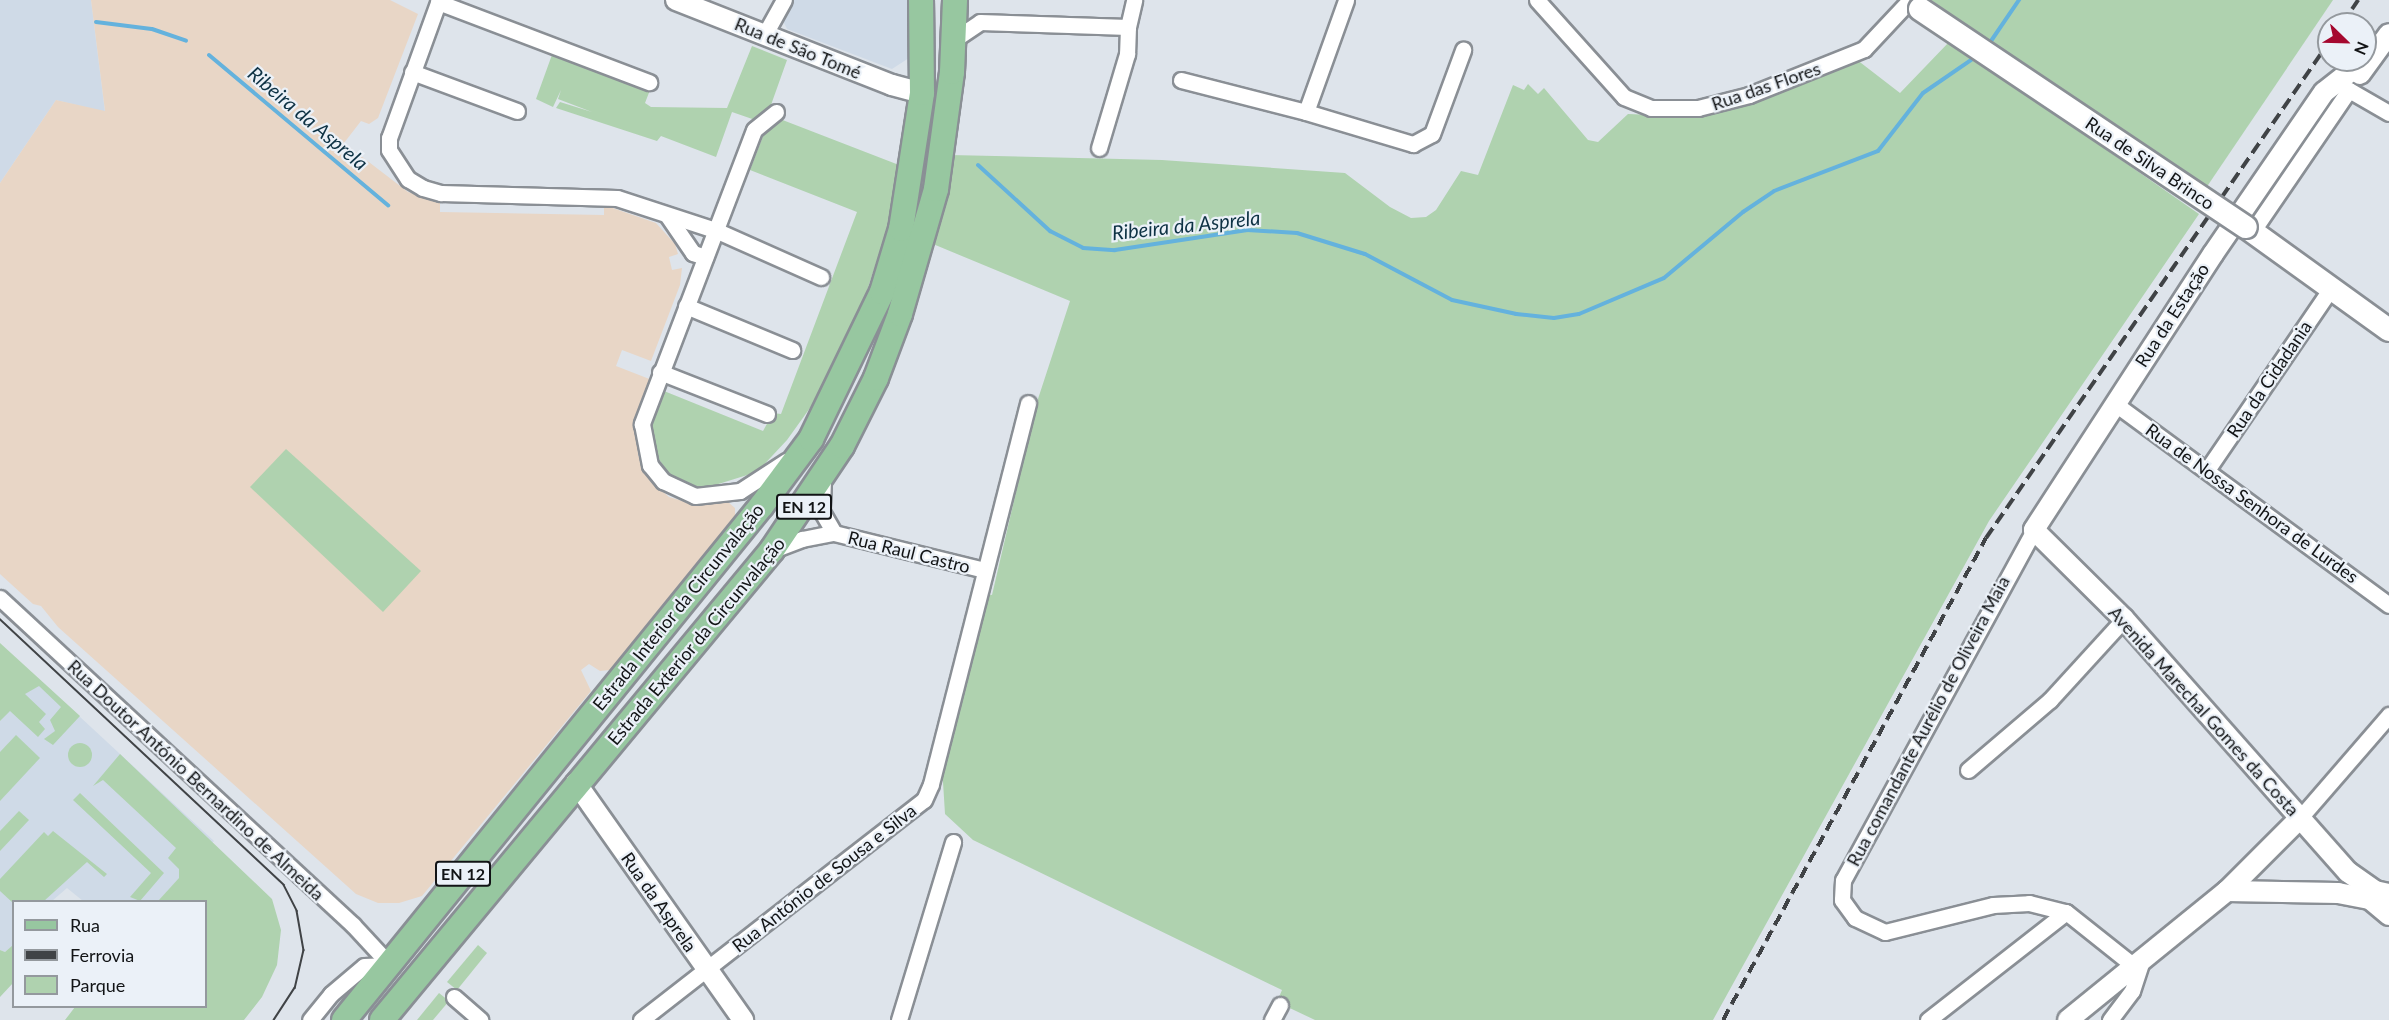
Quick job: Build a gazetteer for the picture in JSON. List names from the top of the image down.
{
  "streets": {
    "main road": [
      "Rua de Silva Brinco",
      "EN 12",
      "Estrada Interior da Circunvalação",
      "Estrada Exterior da Circunvalação"
    ],
    "street": [
      "Rua de São Tomé",
      "Rua das Flores",
      "Rua da Estação",
      "Rua da Cidadania",
      "Rua de Nossa Senhora de Lurdes",
      "Rua Raul Castro",
      "Avenida Marechal Gomes da Costa",
      "Rua comandante Aurélio de Oliveira Maia",
      "Rua Doutor António Bernardino de Almeida",
      "Rua António de Sousa e Silva",
      "Rua da Asprela"
    ]
  },
  "crossings": [
    ["Rua de São Tomé", "EN 12"],
    ["Rua de São Tomé", "Estrada Interior da Circunvalação"],
    ["Rua das Flores", "Rua de Silva Brinco"],
    ["Rua de Silva Brinco", "Rua da Estação"],
    ["Rua de Silva Brinco", "Rua da Cidadania"],
    ["Rua da Estação", "Rua de Nossa Senhora de Lurdes"],
    ["Rua da Estação", "Avenida Marechal Gomes da Costa"],
    ["Rua da Estação", "Rua comandante Aurélio de Oliveira Maia"],
    ["Rua da Cidadania", "Rua de Nossa Senhora de Lurdes"],
    ["EN 12", "Estrada Interior da Circunvalação"],
    ["EN 12", "Estrada Exterior da Circunvalação"],
    ["Rua Raul Castro", "Estrada Exterior da Circunvalação"],
    ["Rua Raul Castro", "Rua António de Sousa e Silva"],
    ["Estrada Interior da Circunvalação", "Rua Doutor António Bernardino de Almeida"],
    ["Estrada Exterior da Circunvalação", "Rua da Asprela"],
    ["Avenida Marechal Gomes da Costa", "Rua comandante Aurélio de Oliveira Maia"],
    ["Rua António de Sousa e Silva", "Rua da Asprela"]
  ],
  "water": ["Ribeira da Asprela"],
  "legend": ["Rua", "Ferrovia", "Parque"],
  "north": "bottom right"
}
